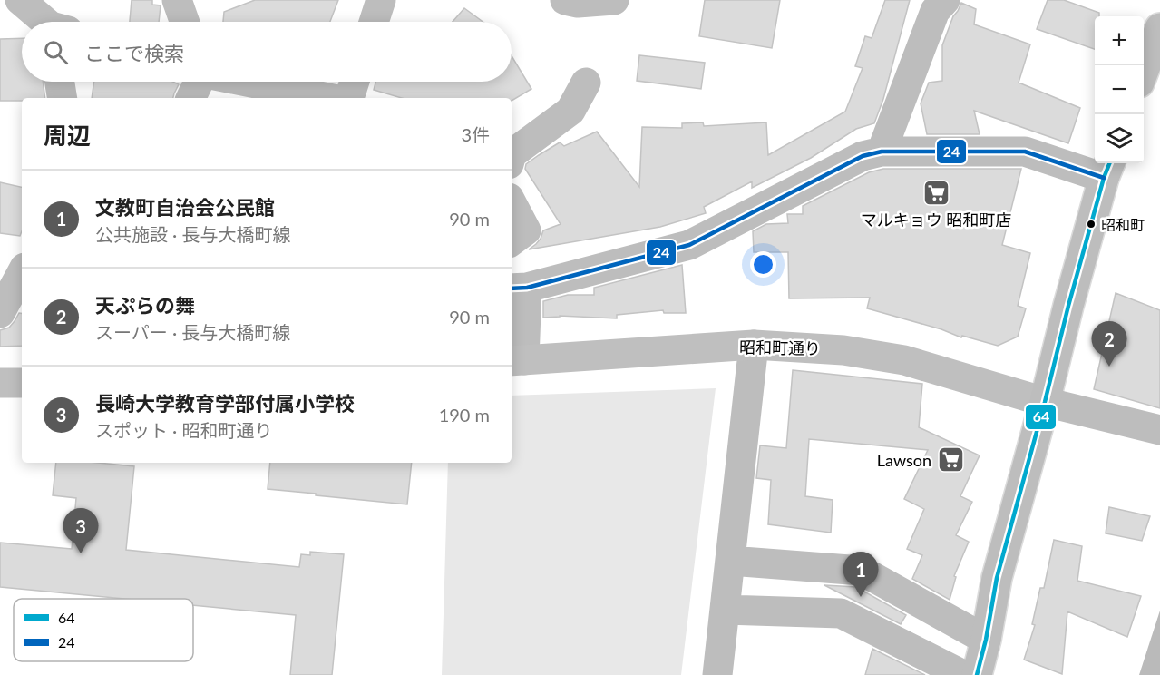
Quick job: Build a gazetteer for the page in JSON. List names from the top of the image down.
{
  "streets": {
    "street": ["昭和町通り"]
  },
  "places": {
    "supermarket": ["マルキョウ 昭和町店", "Lawson"],
    "other": ["昭和町"]
  },
  "lines": ["transit line 24", "transit line 64"],
  "legend": ["64", "24"],
  "page": {
    "map_buttons": ["+", "−"],
    "search": "ここで検索",
    "heading": ["周辺", "3件"],
    "list": [
      {
        "mark": "1",
        "name": "文教町自治会公民館",
        "note": "公共施設 · 長与大橋町線",
        "value": "90 m"
      },
      {
        "mark": "2",
        "name": "天ぷらの舞",
        "note": "スーパー · 長与大橋町線",
        "value": "90 m"
      },
      {
        "mark": "3",
        "name": "長崎大学教育学部付属小学校",
        "note": "スポット · 昭和町通り",
        "value": "190 m"
      }
    ],
    "pins": ["2", "3", "1"]
  }
}
